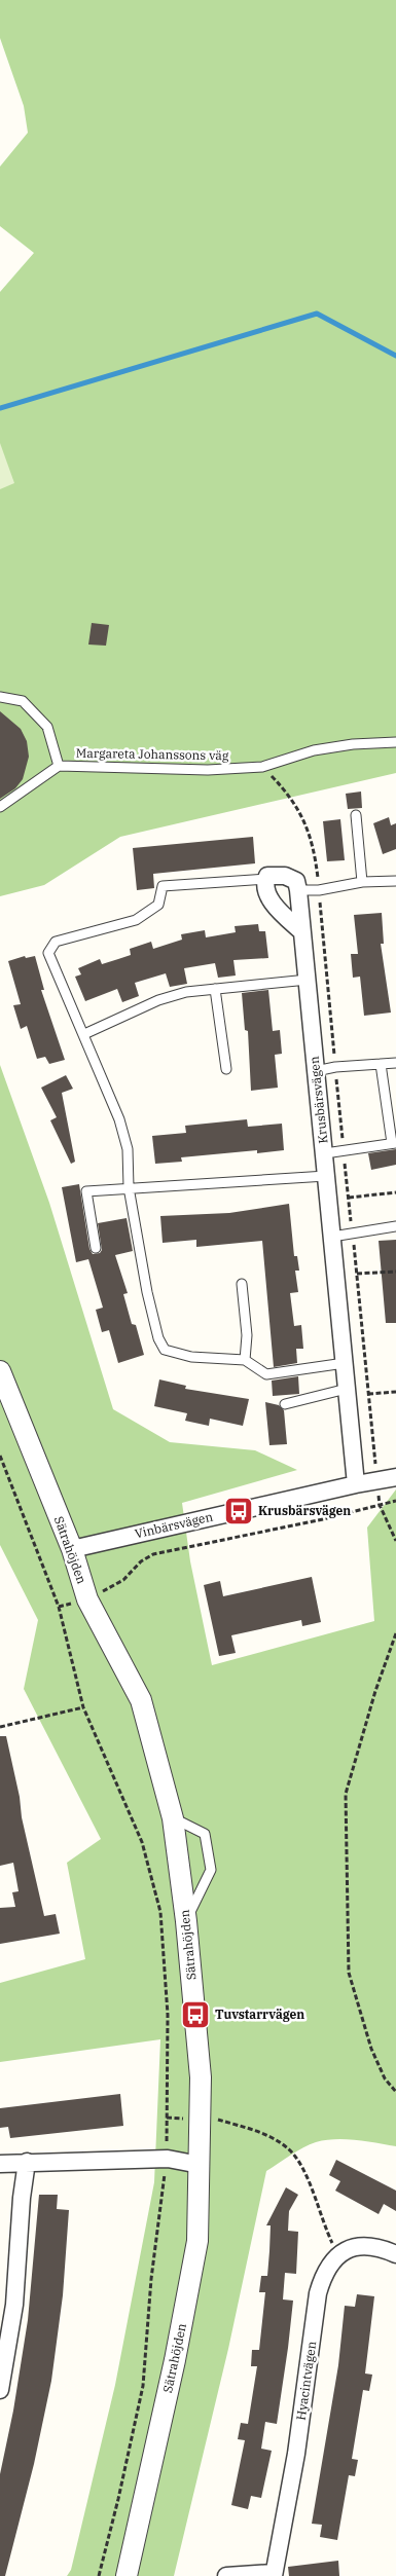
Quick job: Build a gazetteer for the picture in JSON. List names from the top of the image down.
{
  "streets": {
    "street": [
      "Krusbärsvägen",
      "Vinbärsvägen",
      "Sätrahöjden",
      "Hyacintvägen"
    ],
    "lane": ["Margareta Johanssons väg"]
  },
  "crossings": [
    ["Krusbärsvägen", "Vinbärsvägen"],
    ["Vinbärsvägen", "Sätrahöjden"]
  ],
  "places": {
    "bus stop": ["Krusbärsvägen", "Tuvstarrvägen"]
  }
}
